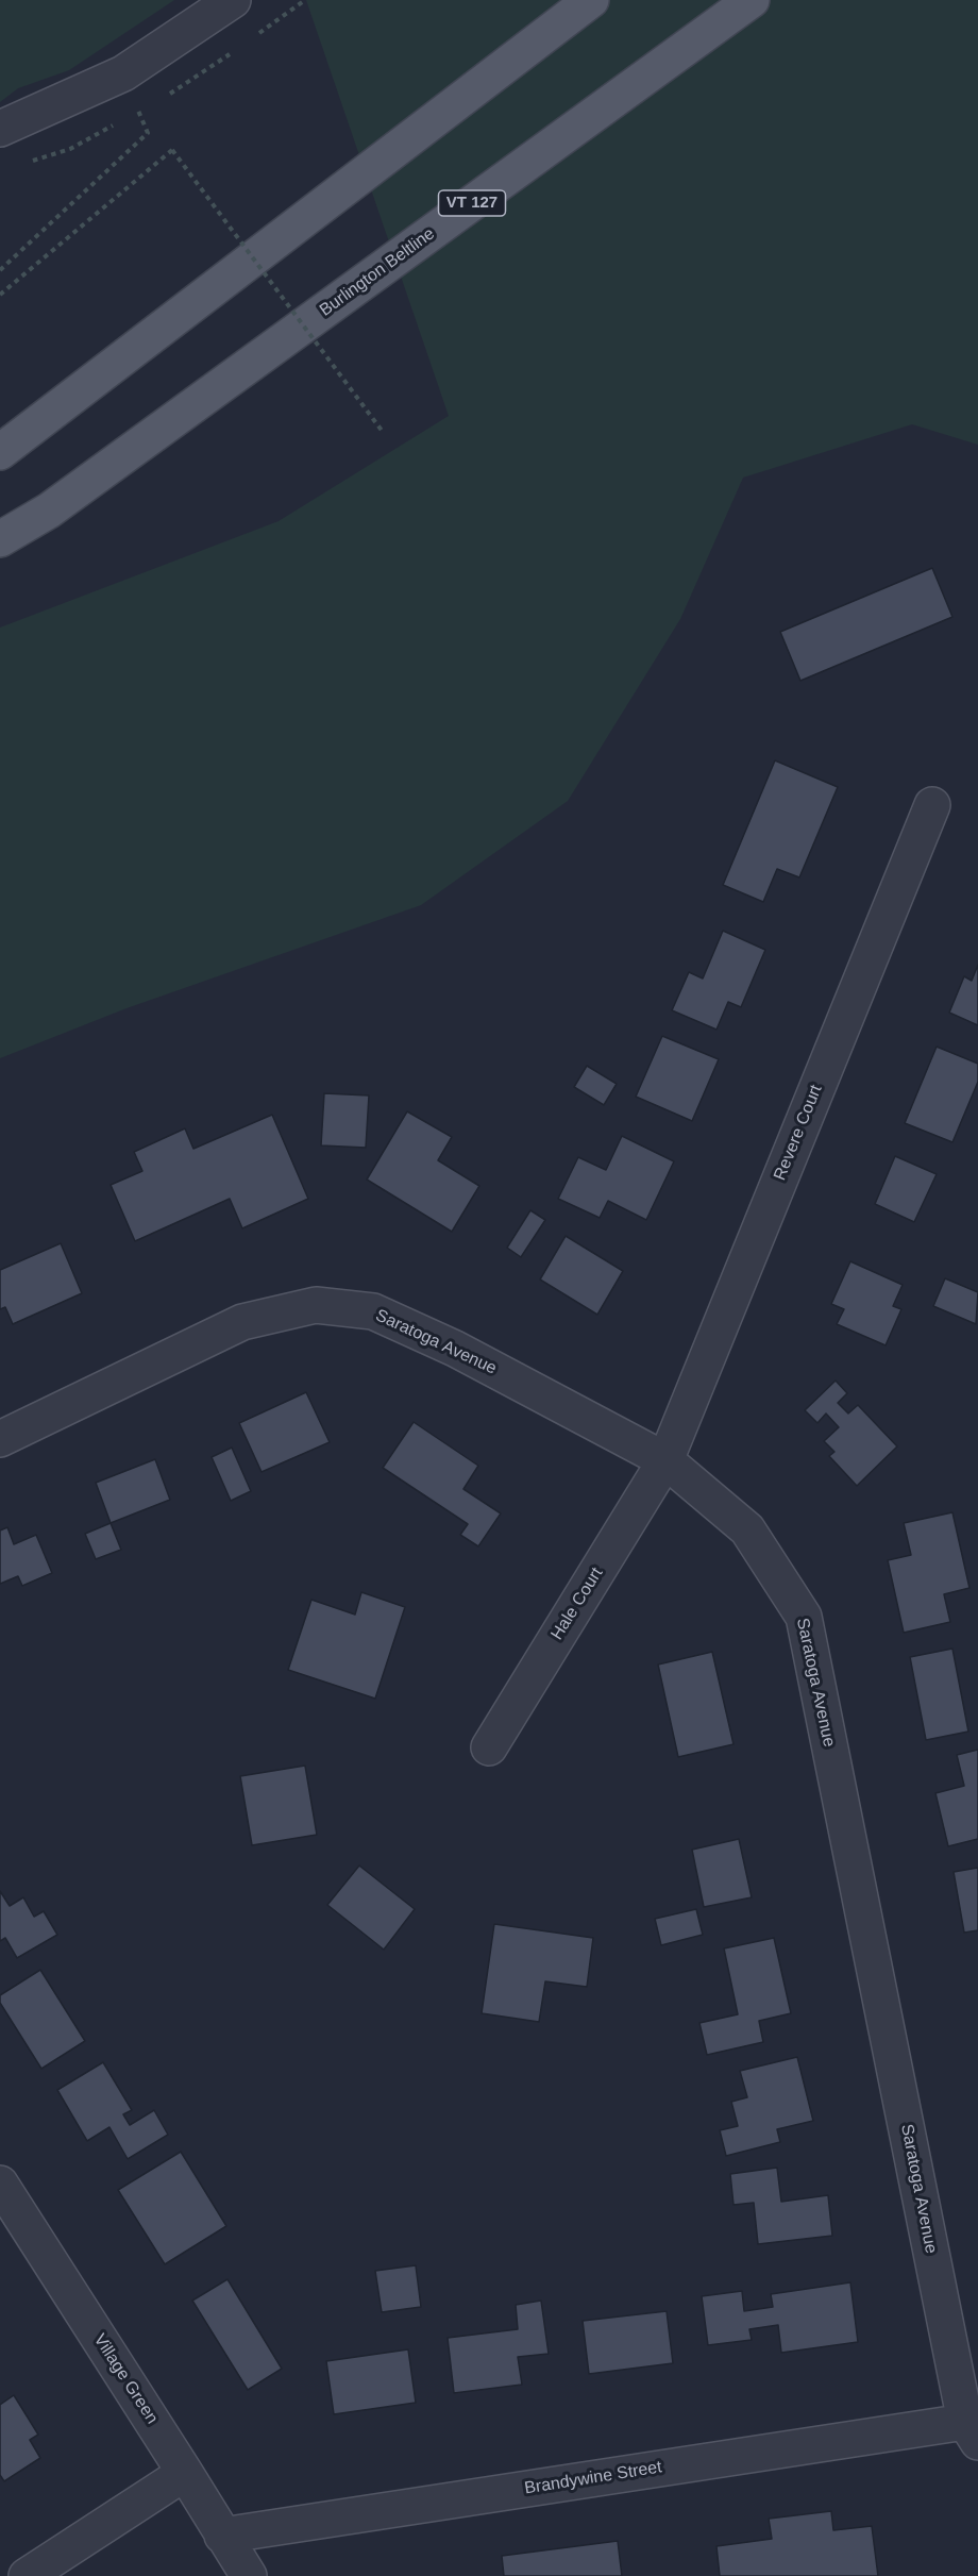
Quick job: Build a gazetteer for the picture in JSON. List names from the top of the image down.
{
  "streets": {
    "main road": ["VT 127", "Burlington Beltline"],
    "street": [
      "Revere Court",
      "Saratoga Avenue",
      "Hale Court",
      "Village Green",
      "Brandywine Street"
    ]
  },
  "crossings": [
    ["Revere Court", "Saratoga Avenue"],
    ["Revere Court", "Hale Court"],
    ["Saratoga Avenue", "Hale Court"],
    ["Saratoga Avenue", "Brandywine Street"],
    ["Village Green", "Brandywine Street"]
  ]
}
